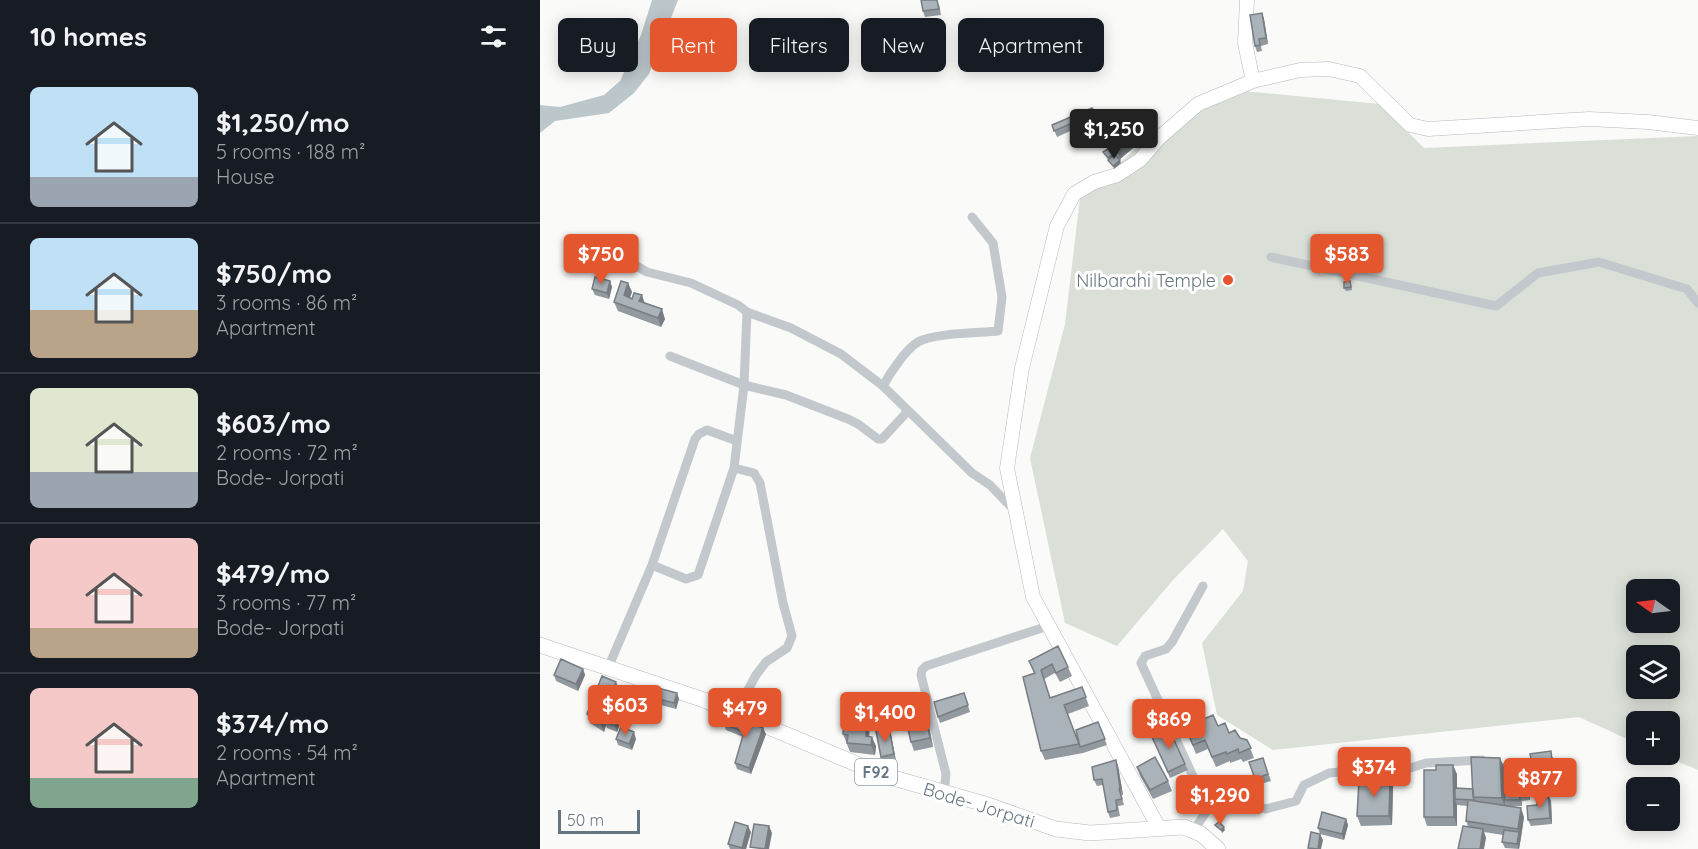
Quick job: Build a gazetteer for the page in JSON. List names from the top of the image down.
{
  "streets": {
    "main road": ["F92", "Bode- Jorpati"]
  },
  "places": ["Nilbarahi Temple"],
  "scale_bar": "50 m",
  "north": "left",
  "page": {
    "heading": "10 homes",
    "chip": [
      "Buy",
      "Rent",
      "Filters",
      "New",
      "Apartment"
    ],
    "list": [
      {
        "name": "$1,250/mo",
        "note": "5 rooms · 188 m² · House"
      },
      {
        "name": "$750/mo",
        "note": "3 rooms · 86 m² · Apartment"
      },
      {
        "name": "$603/mo",
        "note": "2 rooms · 72 m² · Bode- Jorpati"
      },
      {
        "name": "$479/mo",
        "note": "3 rooms · 77 m² · Bode- Jorpati"
      },
      {
        "name": "$374/mo",
        "note": "2 rooms · 54 m² · Apartment"
      }
    ],
    "price": [
      "$1,250",
      "$750",
      "$583",
      "$603",
      "$479",
      "$1,400",
      "$869",
      "$374",
      "$877",
      "$1,290"
    ],
    "map_buttons": ["+", "−"],
    "scale": "50 m"
  }
}
